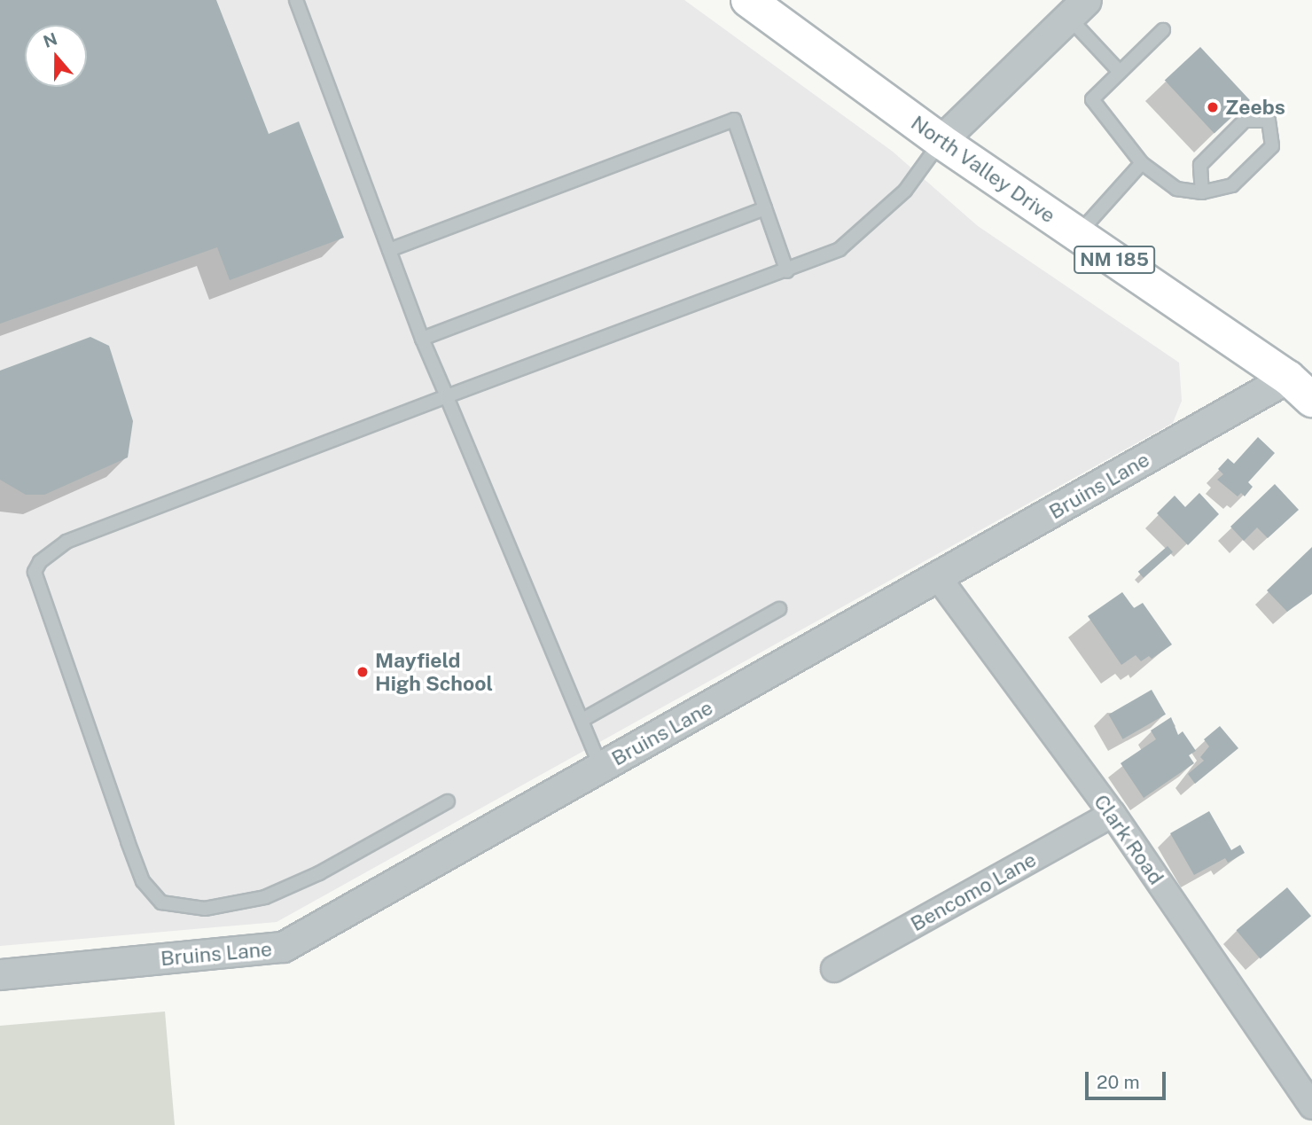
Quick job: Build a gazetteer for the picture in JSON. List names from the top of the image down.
{
  "streets": {
    "main road": ["North Valley Drive", "NM 185"],
    "street": ["Bruins Lane", "Clark Road", "Bencomo Lane"]
  },
  "crossings": [
    ["North Valley Drive", "Bruins Lane"],
    ["Bruins Lane", "Clark Road"],
    ["Clark Road", "Bencomo Lane"]
  ],
  "places": ["Zeebs", "Mayfield High School"],
  "scale_bar": "20 m",
  "north": "top"
}
